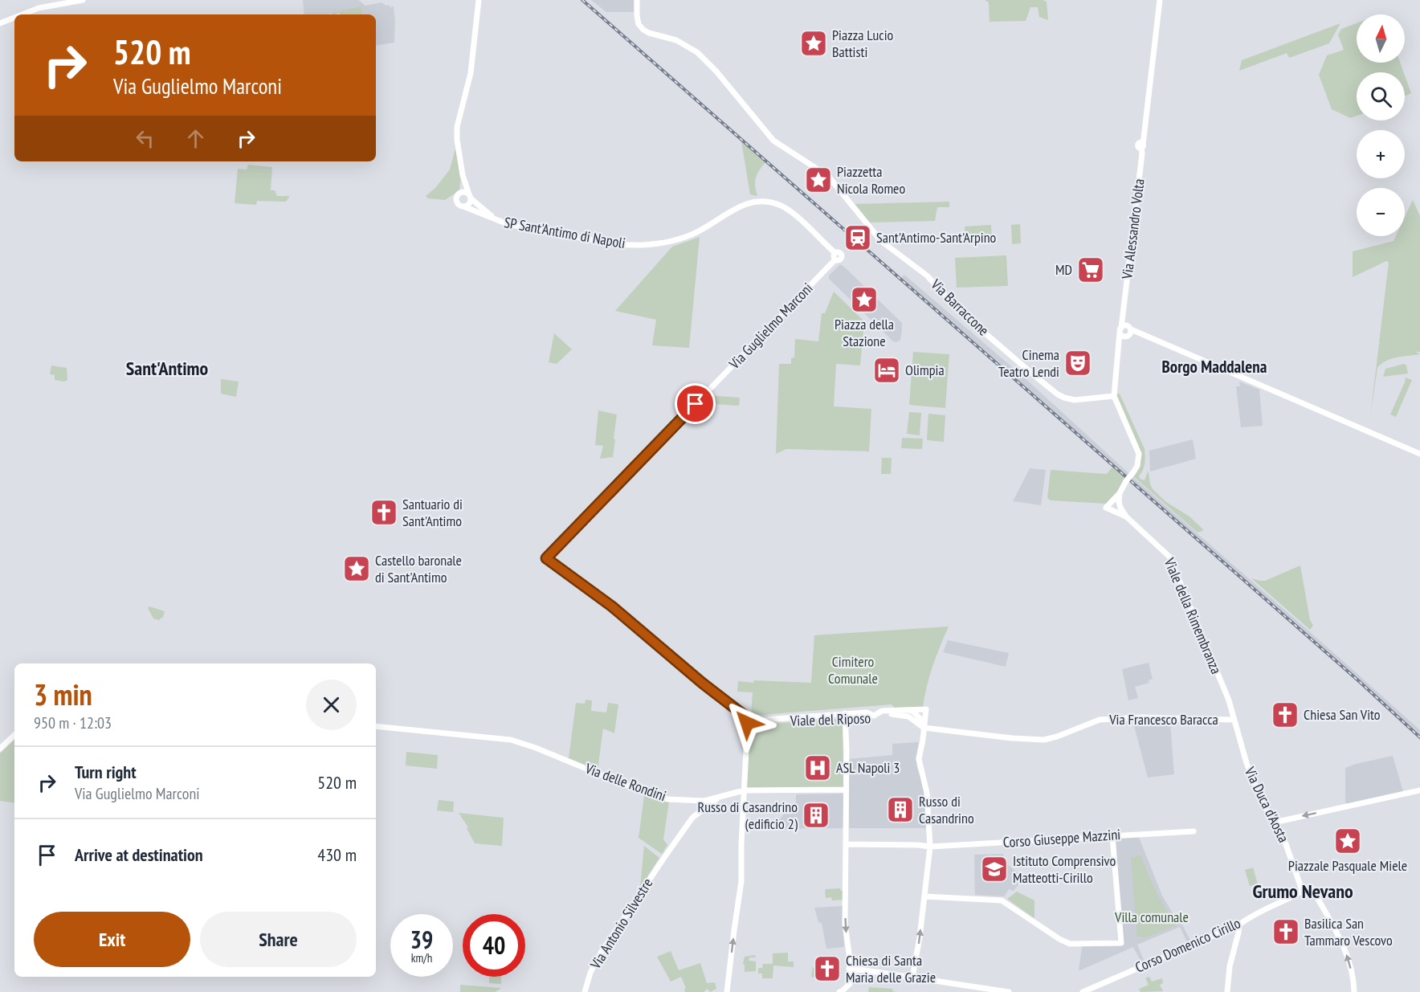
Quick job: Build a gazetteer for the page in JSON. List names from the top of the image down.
{
  "streets": {
    "street": [
      "Via Alessandro Volta",
      "SP Sant'Antimo di Napoli",
      "Via Barraccone",
      "Via Guglielmo Marconi",
      "Viale della Rimembranza",
      "Viale del Riposo",
      "Via Francesco Baracca",
      "Via delle Rondini",
      "Via Duca d'Aosta",
      "Corso Giuseppe Mazzini",
      "Via Antonio Silvestre",
      "Corso Domenico Cirillo"
    ]
  },
  "crossings": [
    ["Via Alessandro Volta", "Via Barraccone"],
    ["SP Sant'Antimo di Napoli", "Via Guglielmo Marconi"],
    ["Via Guglielmo Marconi", "Viale del Riposo"],
    ["Viale della Rimembranza", "Via Francesco Baracca"],
    ["Viale della Rimembranza", "Via Duca d'Aosta"],
    ["Via Francesco Baracca", "Via Duca d'Aosta"],
    ["Via delle Rondini", "Via Antonio Silvestre"],
    ["Via Duca d'Aosta", "Corso Domenico Cirillo"]
  ],
  "districts": ["Borgo Maddalena", "Sant'Antimo", "Grumo Nevano"],
  "parks": ["Cimitero Comunale", "Villa comunale"],
  "places": {
    "place": [
      "Piazza Lucio Battisti",
      "Piazzetta Nicola Romeo",
      "Piazza della Stazione",
      "Castello baronale di Sant'Antimo",
      "Piazzale Pasquale Miele"
    ],
    "station": ["Sant'Antimo-Sant'Arpino"],
    "supermarket": ["MD"],
    "theatre": ["Cinema Teatro Lendi"],
    "hotel": ["Olimpia"],
    "church": [
      "Santuario di Sant'Antimo",
      "Chiesa San Vito",
      "Basilica San Tammaro Vescovo",
      "Chiesa di Santa Maria delle Grazie"
    ],
    "hospital": ["ASL Napoli 3"],
    "building": ["Russo di Casandrino", "Russo di Casandrino (edificio 2)"],
    "school or university": ["Istituto Comprensivo Matteotti-Cirillo"]
  },
  "north": "top",
  "page": {
    "map_buttons": ["+", "−"],
    "turn": ["520 m", "Via Guglielmo Marconi"],
    "heading": ["3 min", "950 m · 12:03"],
    "list": [
      {
        "name": "Turn right",
        "note": "Via Guglielmo Marconi",
        "value": "520 m"
      },
      {
        "name": "Arrive at destination",
        "value": "430 m"
      }
    ],
    "buttons": ["Exit", "Share"],
    "speed": "39 km/h",
    "limit": "40"
  }
}
